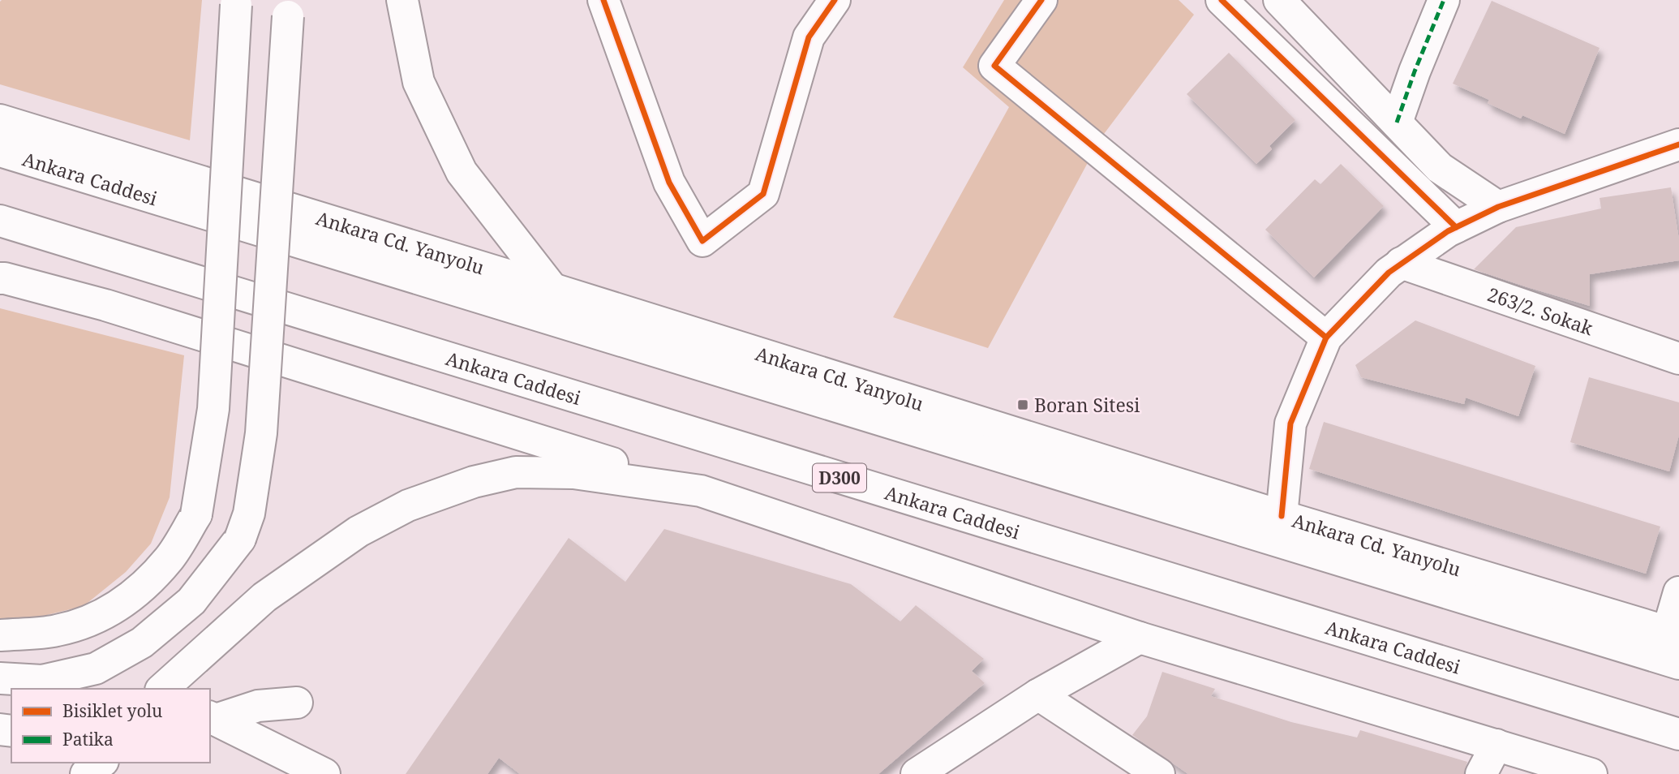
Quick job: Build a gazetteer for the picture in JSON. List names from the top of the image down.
{
  "streets": {
    "main road": [
      "Ankara Caddesi",
      "Ankara Cd. Yanyolu",
      "263/2. Sokak",
      "D300"
    ]
  },
  "places": {
    "transit": ["Boran Sitesi"]
  },
  "legend": ["Bisiklet yolu", "Patika"]
}
